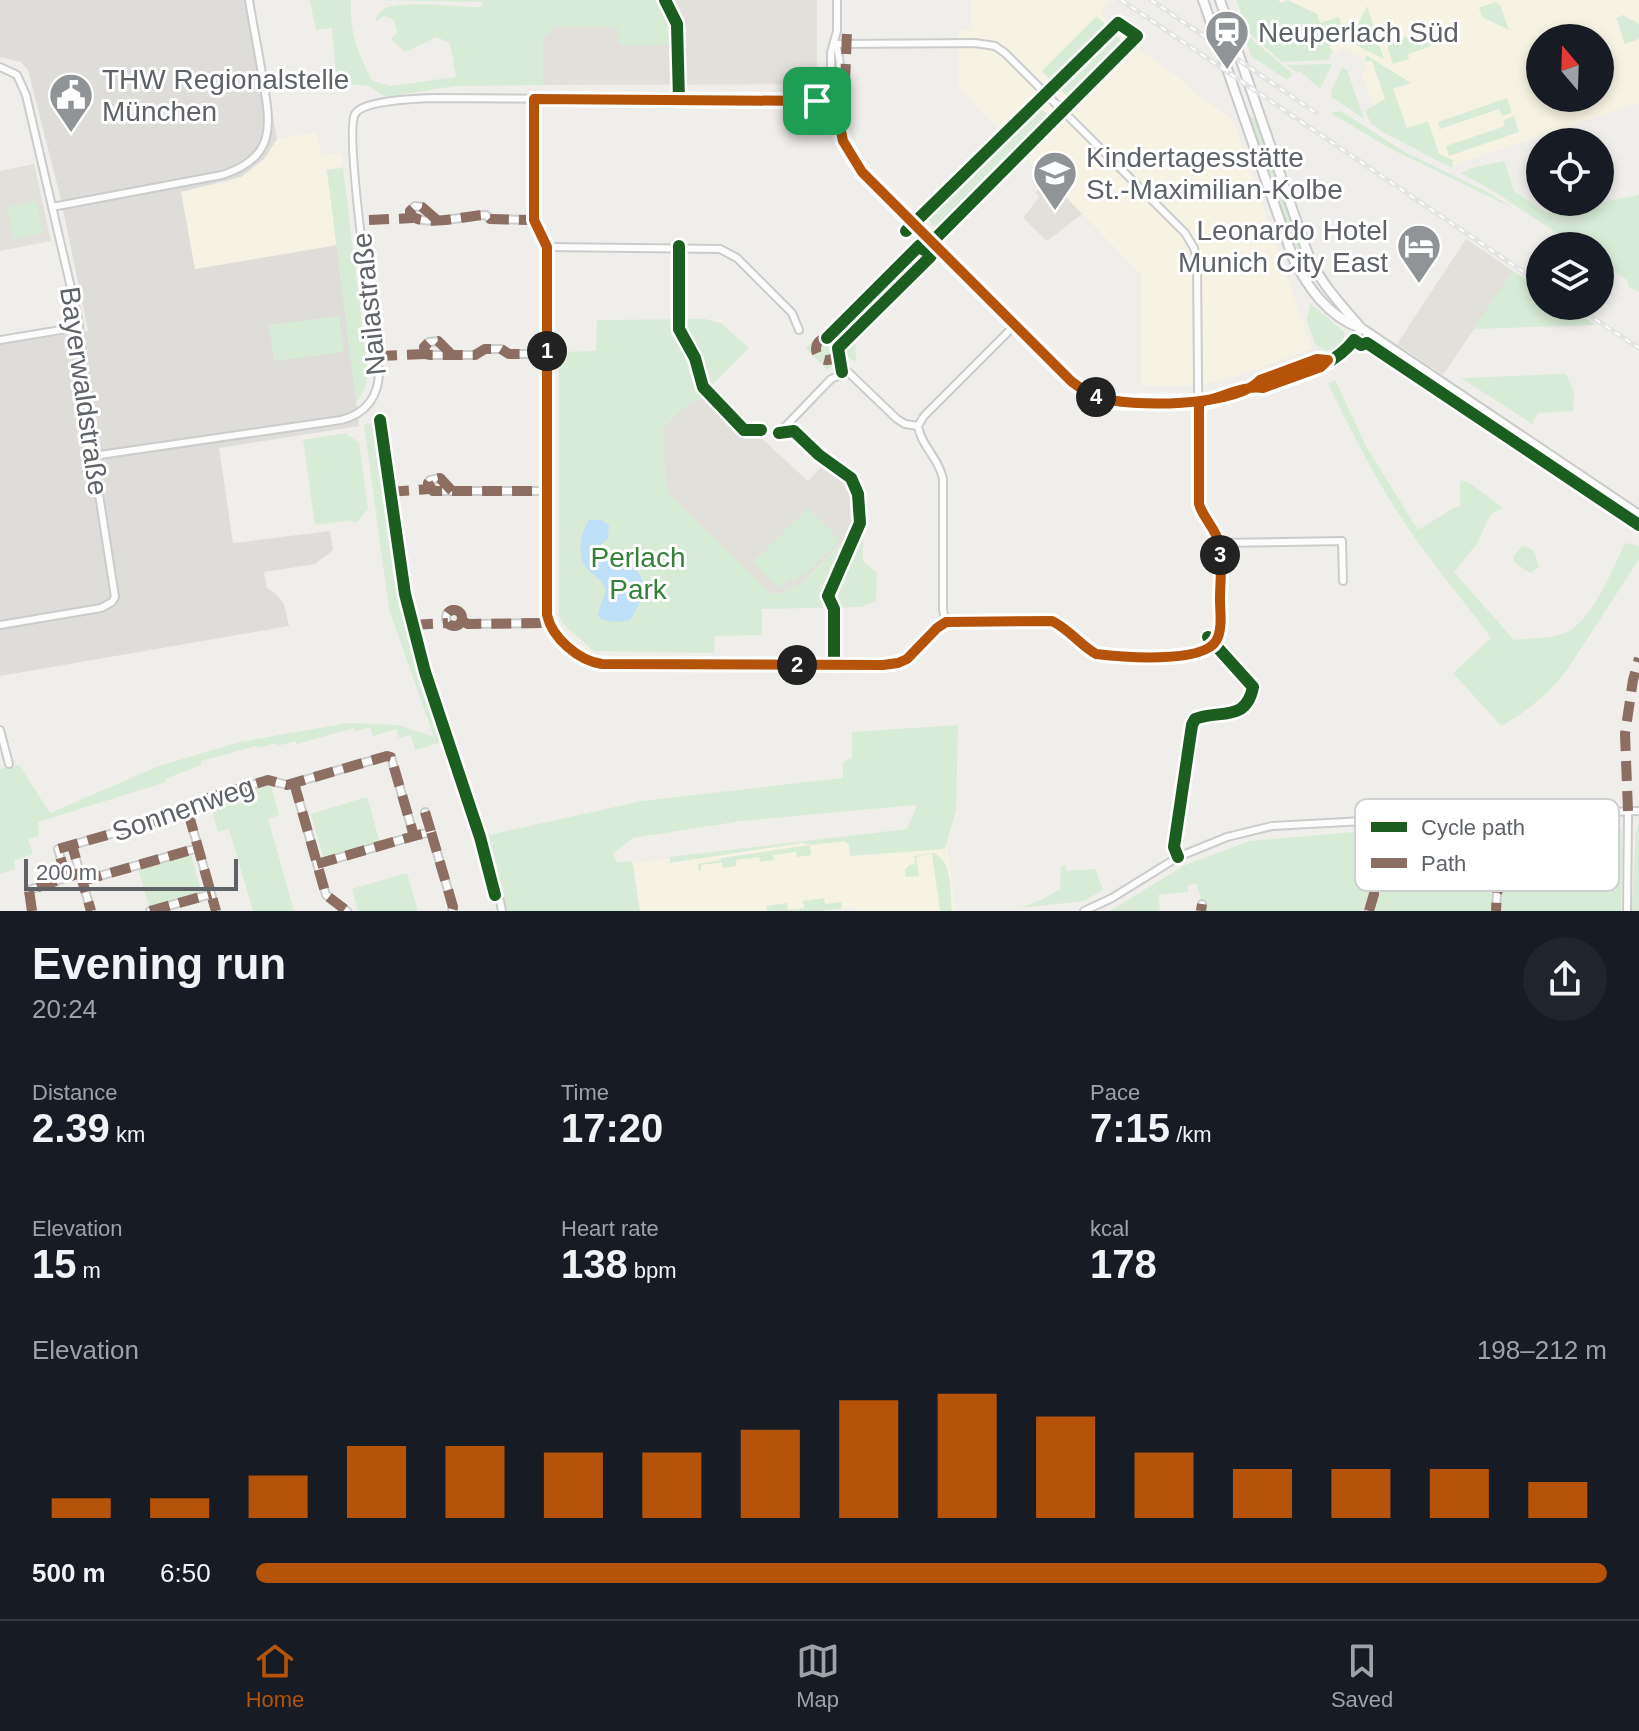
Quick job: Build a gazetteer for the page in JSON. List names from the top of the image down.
{
  "streets": {
    "street": ["Nailastraße", "Bayerwaldstraße", "Sonnenweg"]
  },
  "crossings": [
    ["Nailastraße", "Bayerwaldstraße"]
  ],
  "parks": ["Perlach Park"],
  "places": {
    "station": ["Neuperlach Süd"],
    "public building": ["THW Regionalstelle München"],
    "school or university": ["Kindertagesstätte St.-Maximilian-Kolbe"],
    "hotel": ["Leonardo Hotel Munich City East"]
  },
  "legend": ["Cycle path", "Path"],
  "scale_bar": "200 m",
  "north": "top",
  "page": {
    "pins": [
      "1",
      "4",
      "3",
      "2"
    ],
    "scale": "200 m",
    "heading": ["Evening run", "20:24"],
    "stats": [
      ["Distance", "2.39 km"],
      ["Time", "17:20"],
      ["Pace", "7:15 /km"],
      ["Elevation", "15 m"],
      ["Heart rate", "138 bpm"],
      ["kcal", "178"]
    ],
    "chart": ["Elevation", "198–212 m"],
    "list": [
      {
        "name": "500 m",
        "note": "6:50"
      }
    ],
    "tabs": ["Home", "Map", "Saved"]
  }
}
